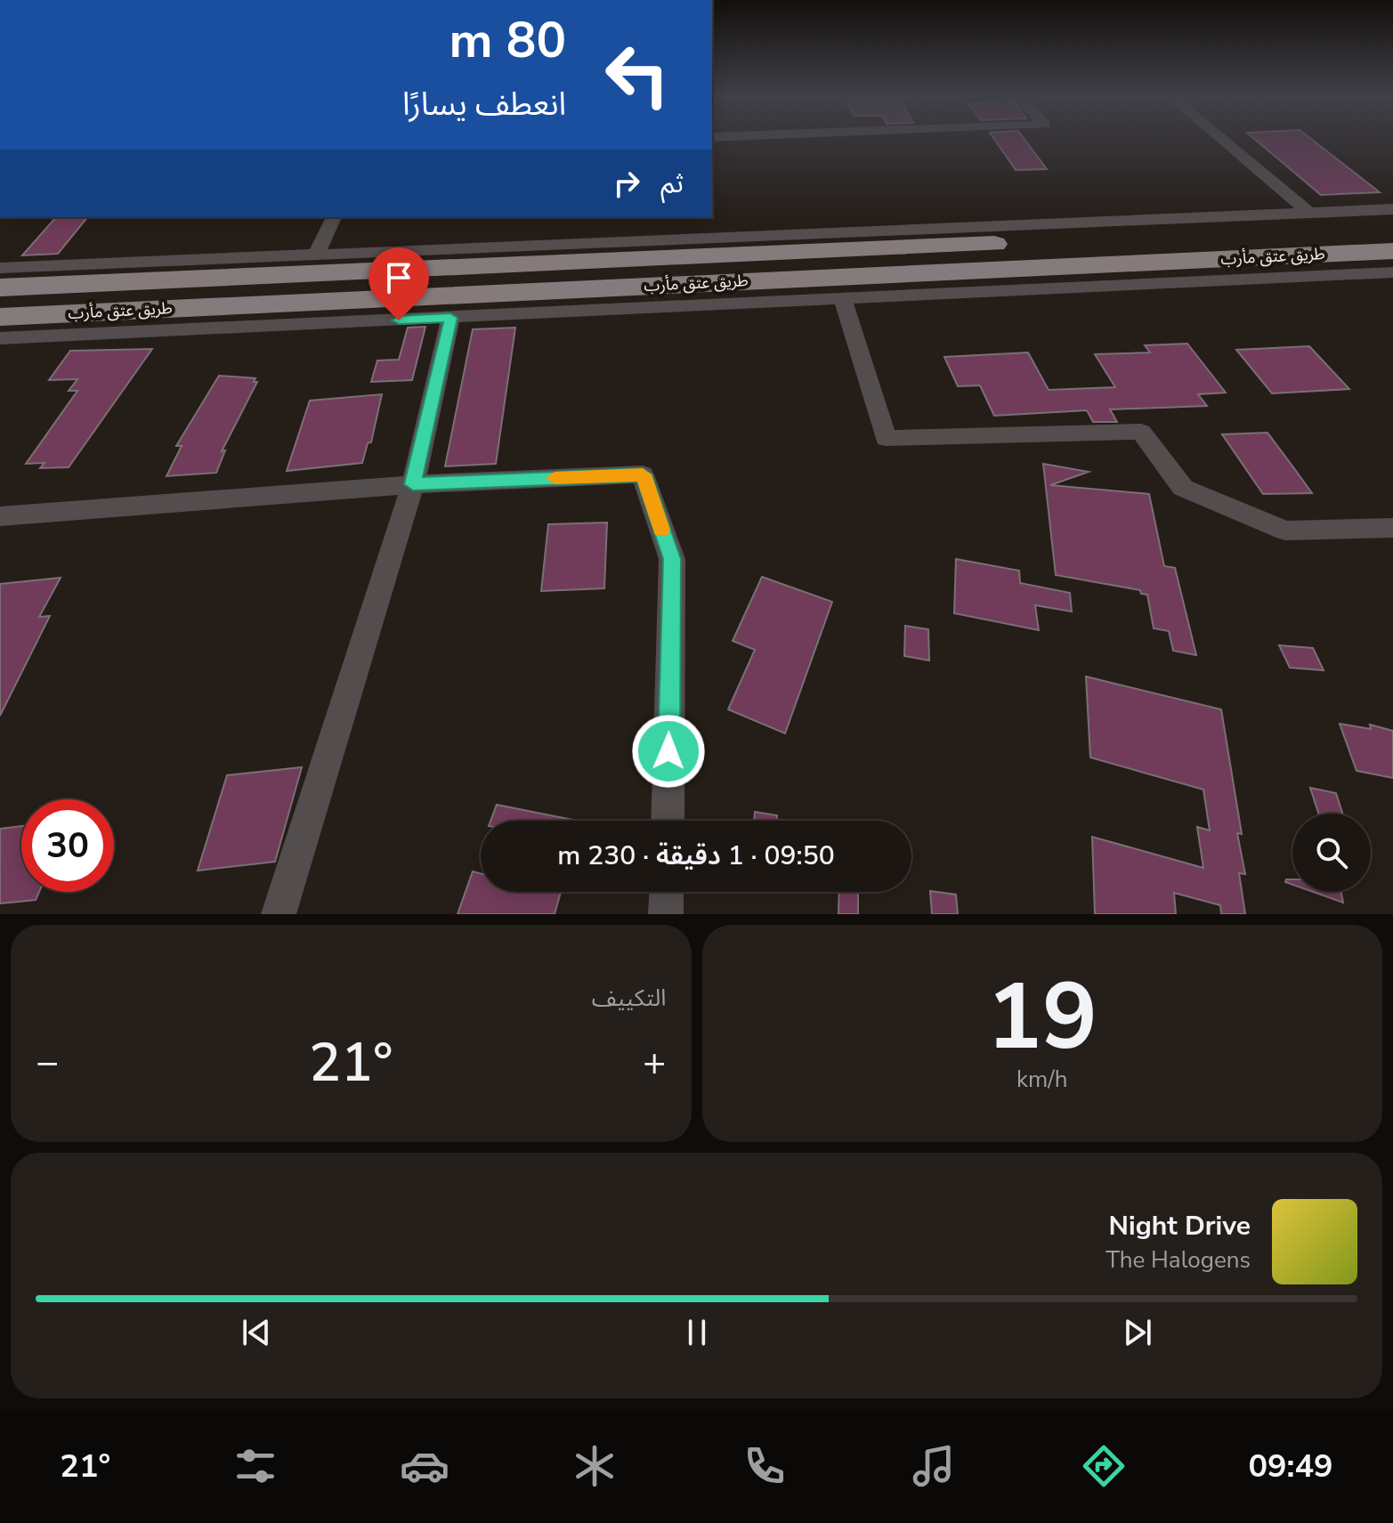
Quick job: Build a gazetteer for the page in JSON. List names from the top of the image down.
{
  "streets": {
    "main road": ["طريق عتق مأرب"]
  },
  "page": {
    "turn": ["80 m", "انعطف يسارًا"],
    "then": "ثم",
    "limit": "30",
    "trip": "09:50 · 1 دقيقة · 230 m",
    "tile": [
      ["19", "km/h"],
      "التكييف"
    ],
    "heat": ["−", "21°", "+"],
    "song": ["Night Drive", "The Halogens"],
    "tabs": ["09:49", "21°"]
  }
}
